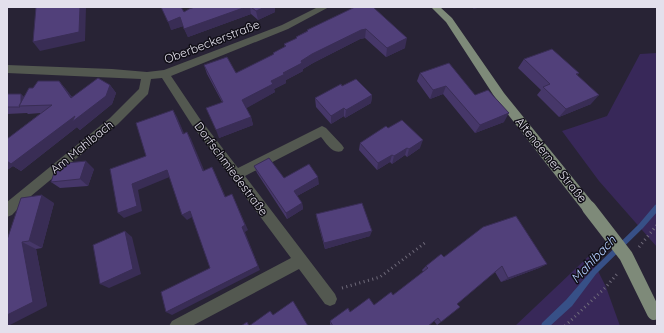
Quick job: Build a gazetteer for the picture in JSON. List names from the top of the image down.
{
  "streets": {
    "main road": ["Altenderner Straße"],
    "street": ["Oberbeckerstraße", "Am Mahlbach", "Dorfschmiedestraße"]
  },
  "crossings": [
    ["Oberbeckerstraße", "Am Mahlbach"],
    ["Oberbeckerstraße", "Dorfschmiedestraße"]
  ],
  "water": ["Mahlbach"]
}
